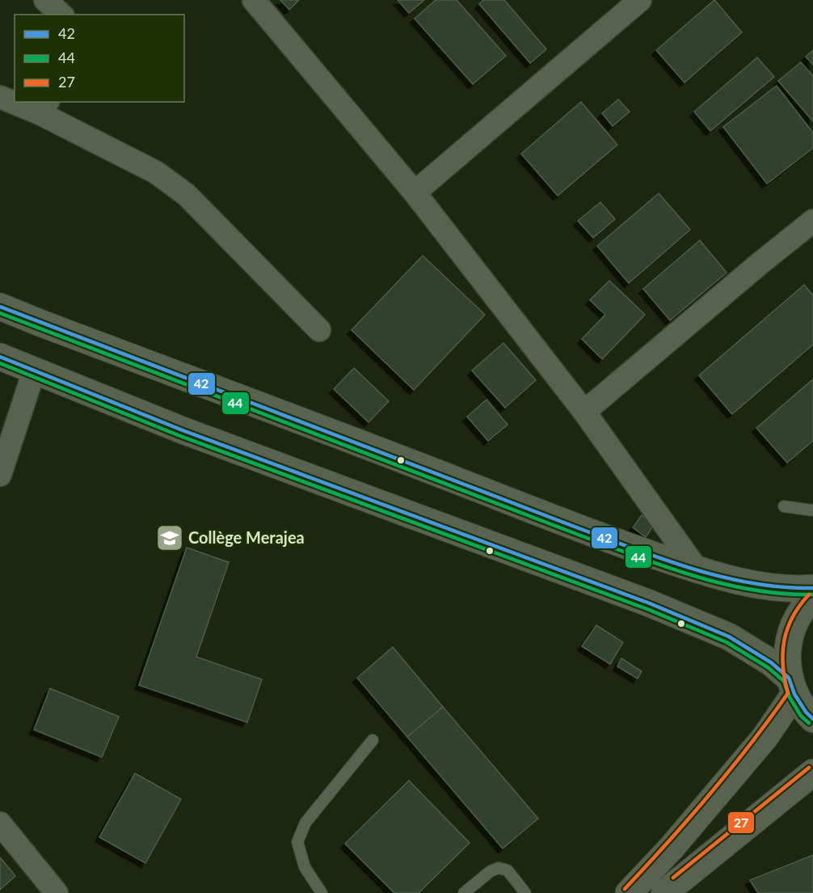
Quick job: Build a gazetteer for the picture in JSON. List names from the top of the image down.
{
  "places": {
    "school or university": ["Collège Merajea"]
  },
  "lines": ["transit line 42", "transit line 44", "transit line 27"],
  "legend": ["42", "44", "27"]
}
